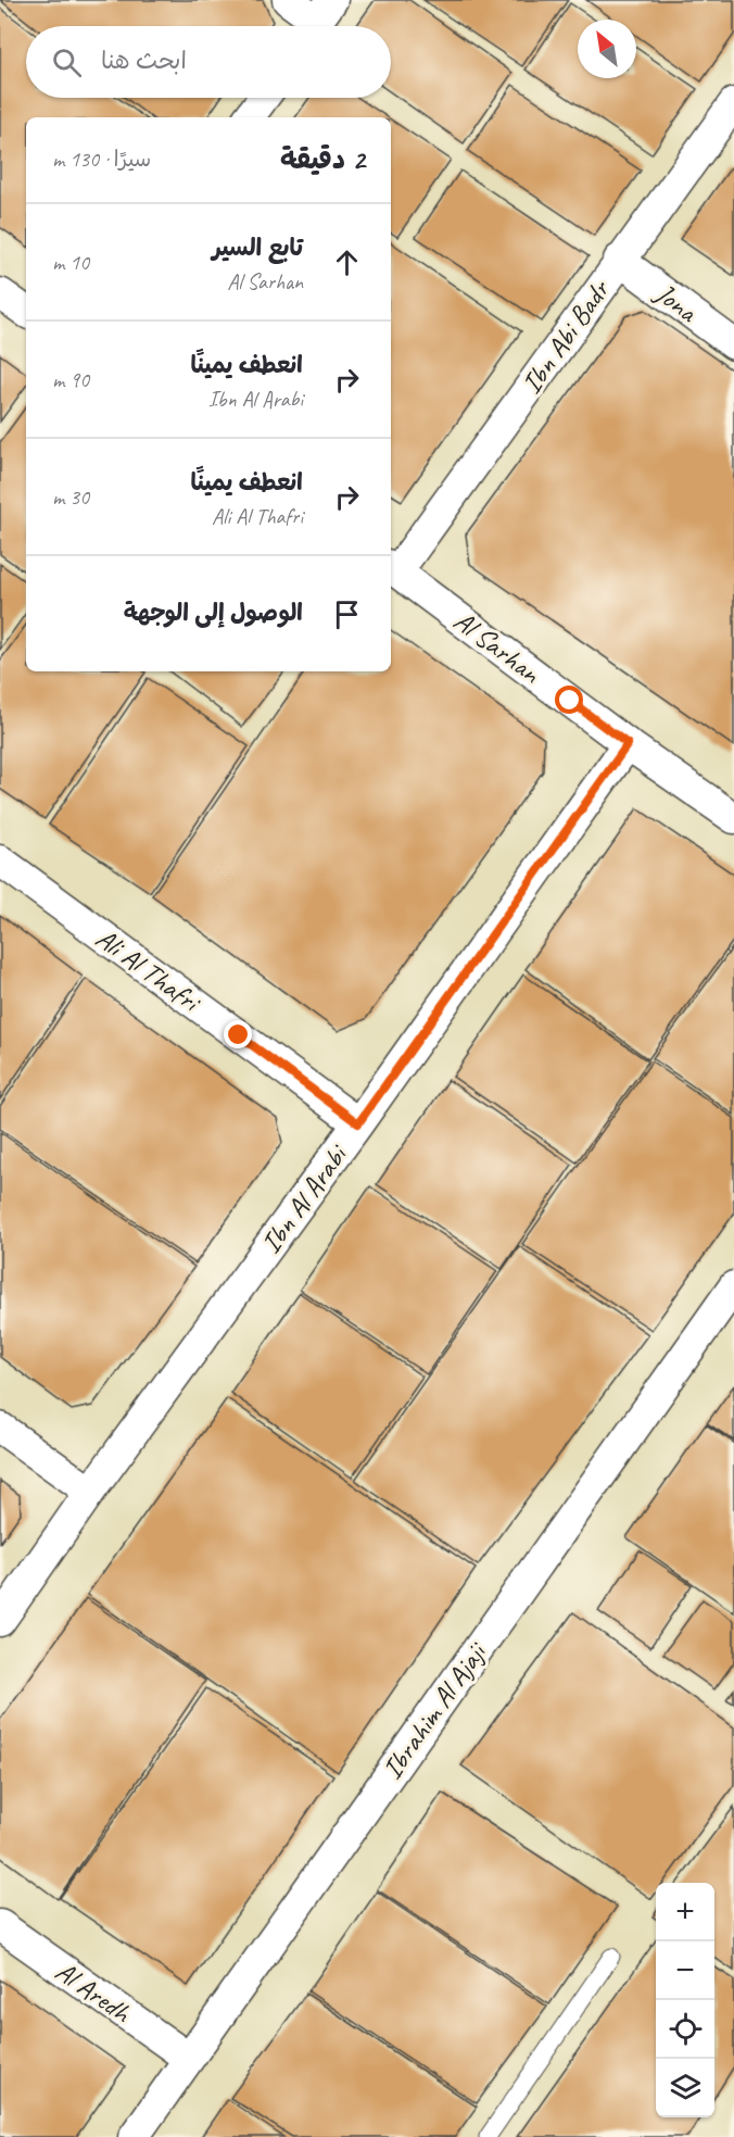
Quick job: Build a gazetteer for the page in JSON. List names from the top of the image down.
{
  "streets": {
    "street": [
      "Jona",
      "Ibn Abi Badr",
      "Al Sarhan",
      "Ali Al Thafri",
      "Ibn Al Arabi",
      "Ibrahim Al Ajaji",
      "Al Aredh"
    ]
  },
  "crossings": [
    ["Jona", "Ibn Abi Badr"],
    ["Ibn Abi Badr", "Al Sarhan"],
    ["Al Sarhan", "Ibn Al Arabi"],
    ["Ali Al Thafri", "Ibn Al Arabi"],
    ["Ibrahim Al Ajaji", "Al Aredh"]
  ],
  "north": "top left",
  "page": {
    "search": "ابحث هنا",
    "heading": ["2 دقيقة", "سيرًا · 130 m"],
    "list": [
      ["تابع السير", "Al Sarhan", "10 m"],
      ["انعطف يمينًا", "Ibn Al Arabi", "90 m"],
      ["انعطف يمينًا", "Ali Al Thafri", "30 m"],
      "الوصول إلى الوجهة"
    ],
    "map_buttons": ["+", "−"]
  }
}
